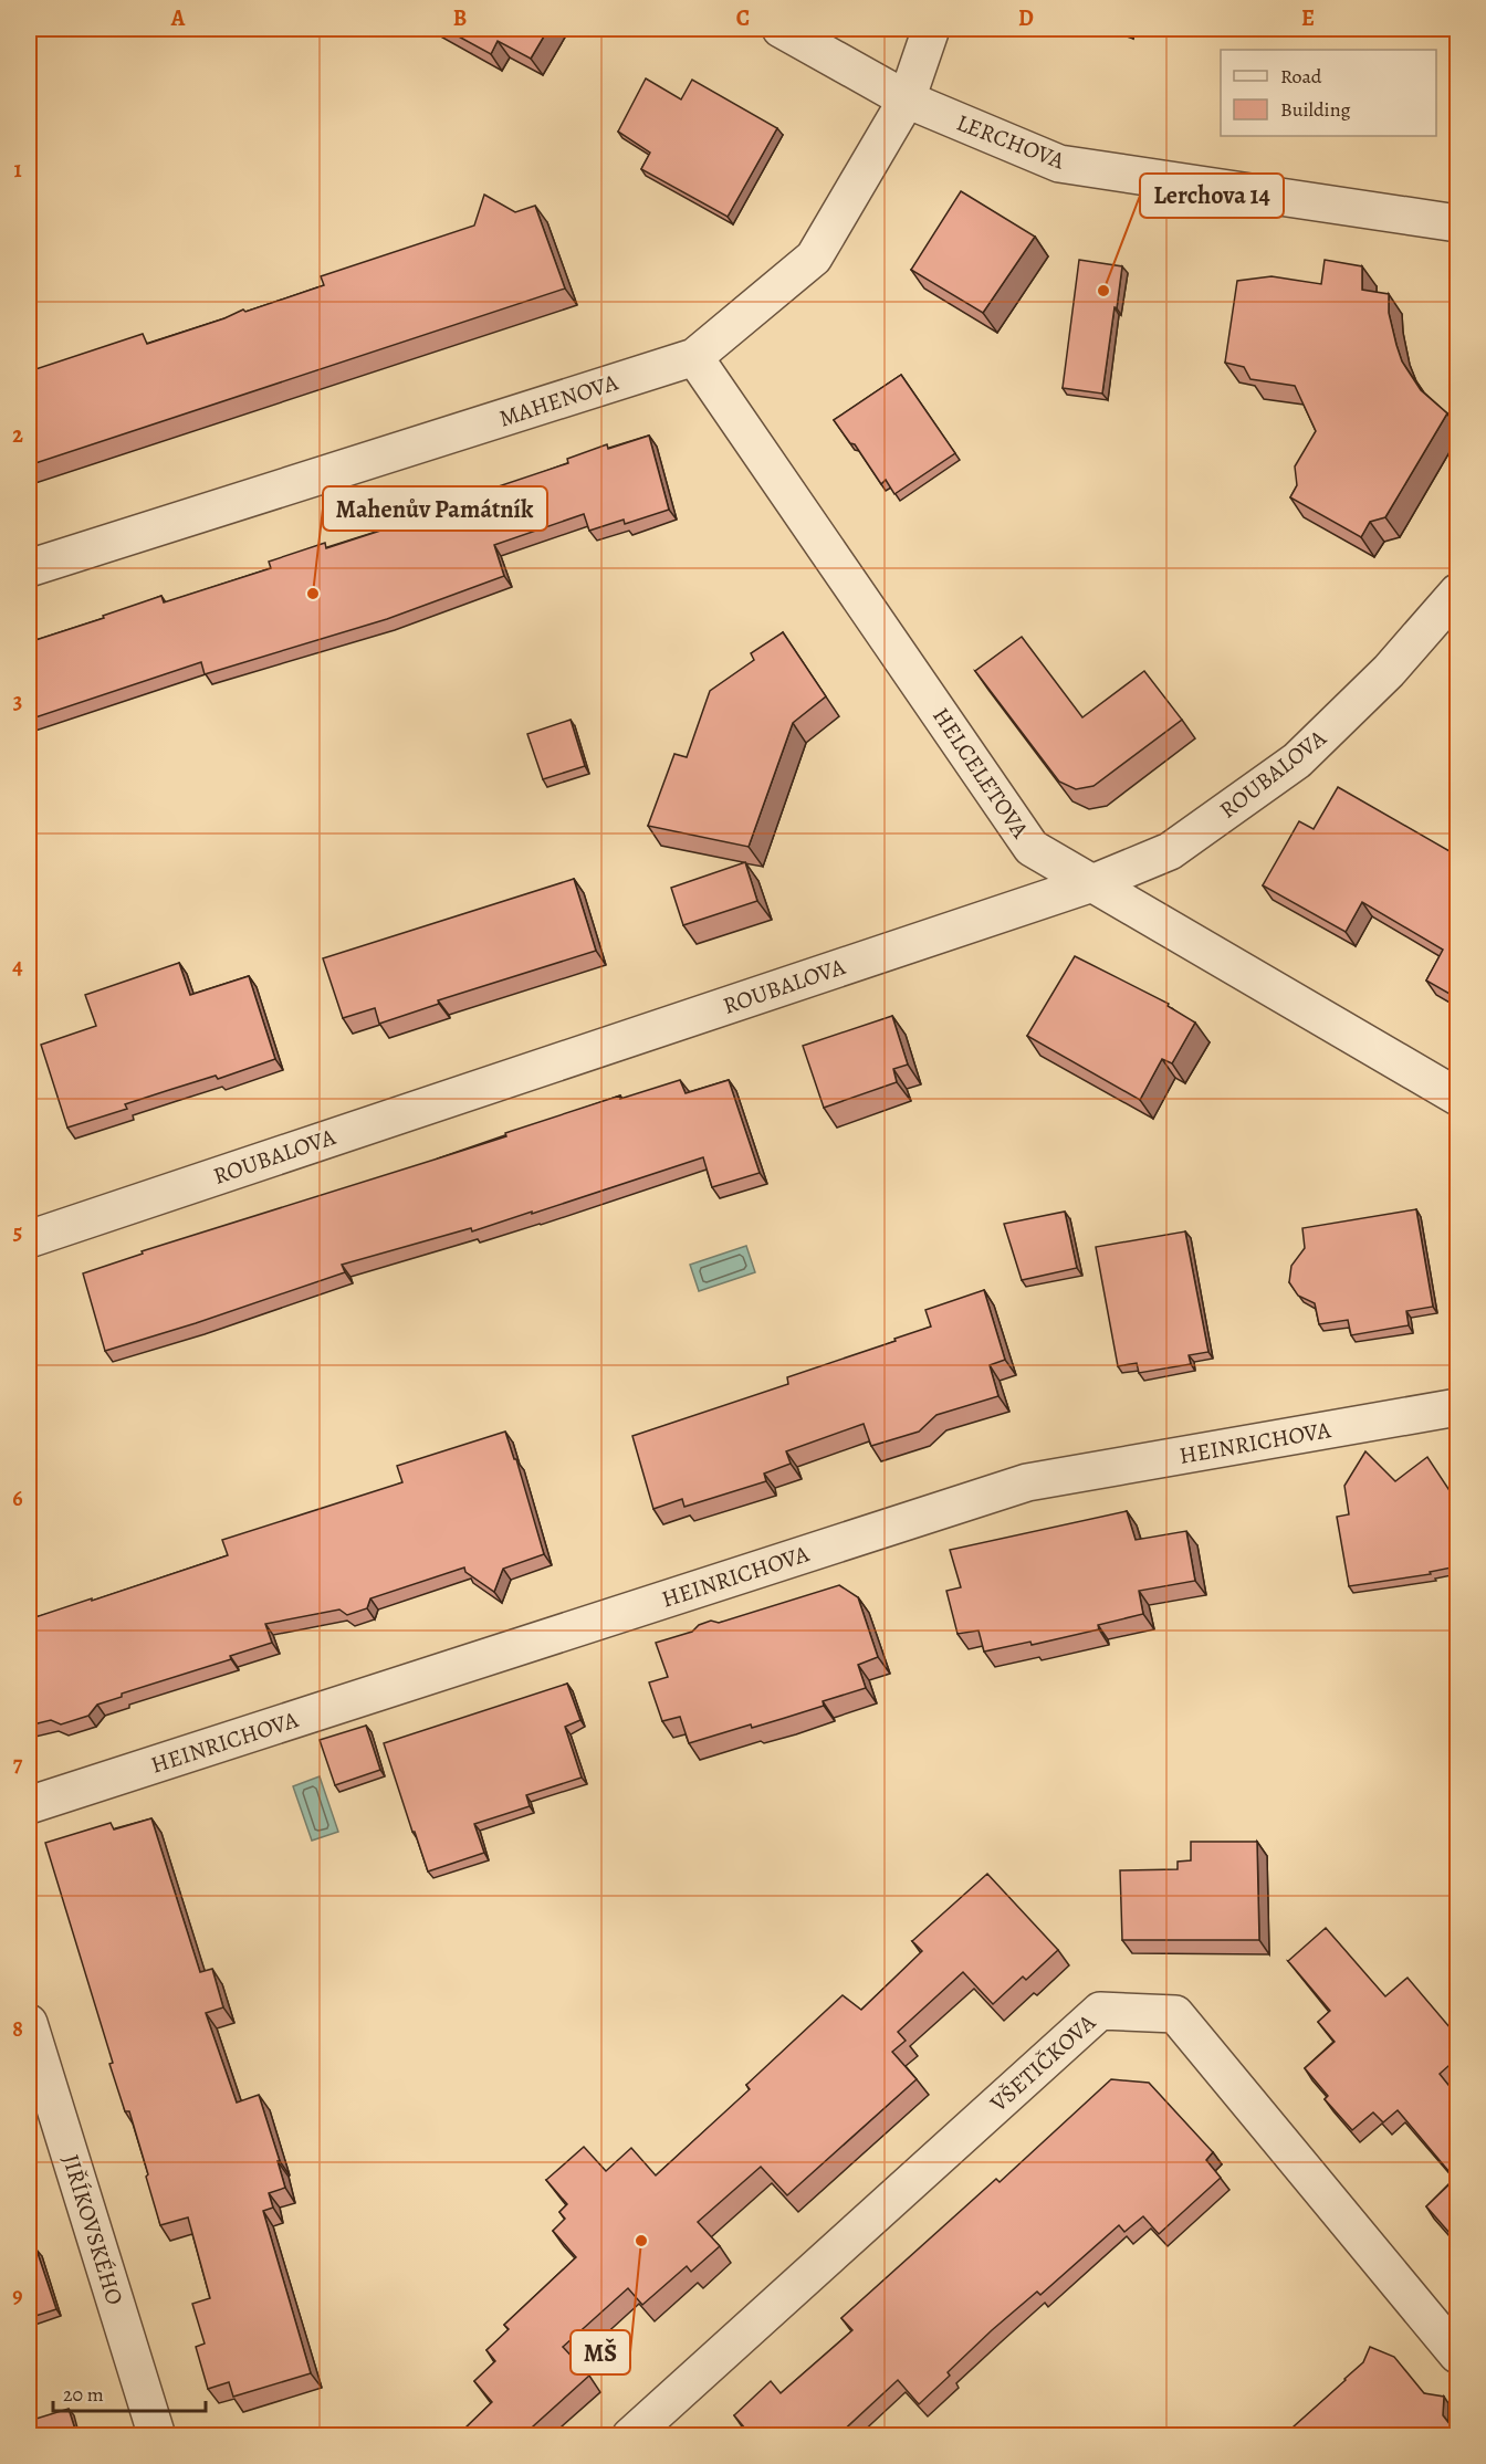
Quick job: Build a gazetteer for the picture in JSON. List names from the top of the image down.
{
  "streets": {
    "street": [
      "LERCHOVA",
      "MAHENOVA",
      "HELCELETOVA",
      "ROUBALOVA",
      "HEINRICHOVA",
      "VŠETIČKOVA",
      "JIŘÍKOVSKÉHO"
    ]
  },
  "crossings": [
    ["LERCHOVA", "MAHENOVA"],
    ["MAHENOVA", "HELCELETOVA"],
    ["HELCELETOVA", "ROUBALOVA"]
  ],
  "places": ["Lerchova 14", "Mahenův Památník", "MŠ"],
  "legend": ["Road", "Building"],
  "scale_bar": "20 m",
  "grid": {
    "columns": [
      "A",
      "B",
      "C",
      "D",
      "E"
    ],
    "rows": [
      "1",
      "2",
      "3",
      "4",
      "5",
      "6",
      "7",
      "8",
      "9"
    ]
  }
}
